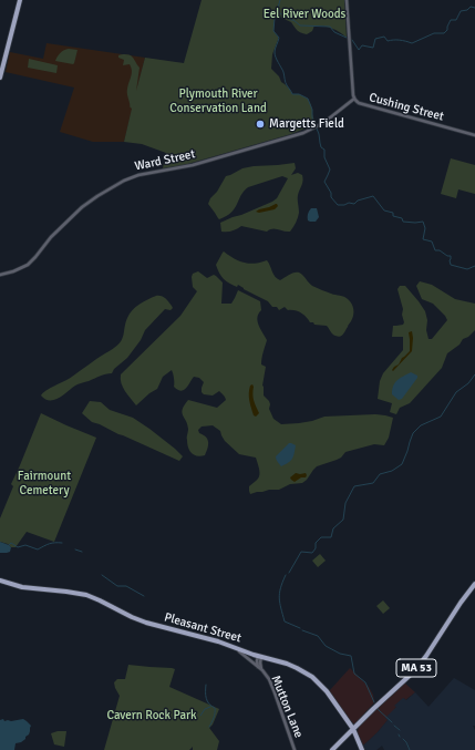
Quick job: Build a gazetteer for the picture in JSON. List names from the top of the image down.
{
  "streets": {
    "main road": ["Pleasant Street", "MA 53"],
    "street": ["Cushing Street", "Ward Street", "Mutton Lane"]
  },
  "crossings": [
    ["Cushing Street", "Ward Street"],
    ["Pleasant Street", "MA 53"],
    ["Pleasant Street", "Mutton Lane"]
  ],
  "parks": [
    "Eel River Woods",
    "Plymouth River Conservation Land",
    "Fairmount Cemetery",
    "Cavern Rock Park"
  ],
  "places": ["Margetts Field"]
}
